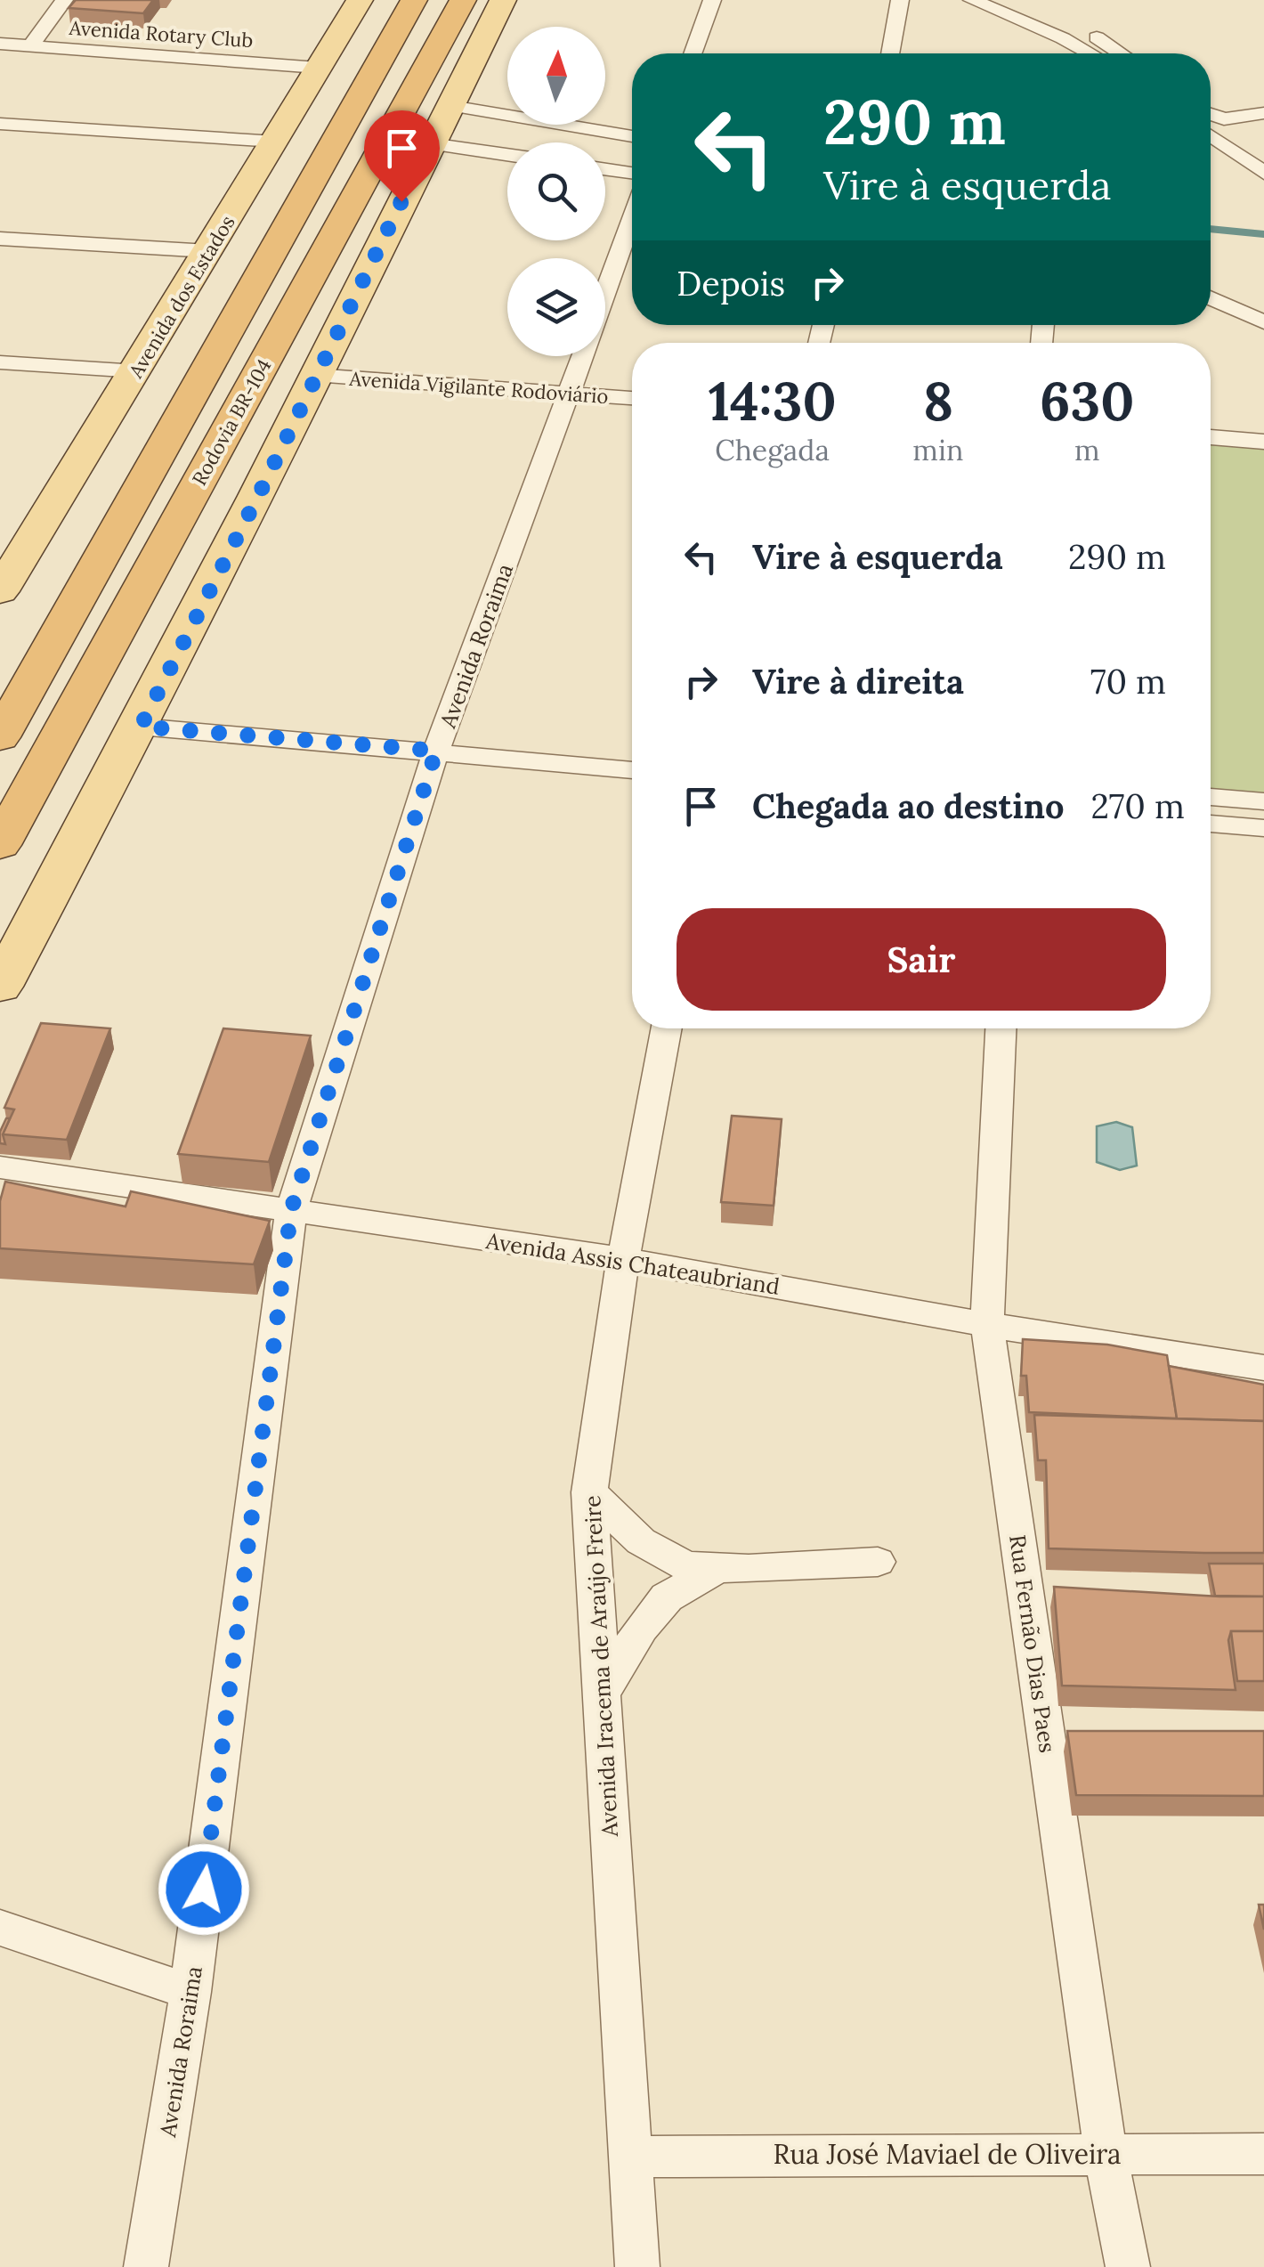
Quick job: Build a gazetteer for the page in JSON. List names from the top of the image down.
{
  "streets": {
    "highway": ["Rodovia BR-104"],
    "main road": ["Avenida dos Estados"],
    "street": [
      "Avenida Rotary Club",
      "Avenida Vigilante Rodoviário",
      "Avenida Roraima",
      "Avenida Assis Chateaubriand",
      "Rua Fernão Dias Paes",
      "Avenida Iracema de Araújo Freire",
      "Rua José Maviael de Oliveira"
    ]
  },
  "crossings": [
    ["Avenida Rotary Club", "Avenida dos Estados"],
    ["Avenida Vigilante Rodoviário", "Avenida Roraima"],
    ["Avenida Roraima", "Avenida Assis Chateaubriand"],
    ["Avenida Assis Chateaubriand", "Rua Fernão Dias Paes"],
    ["Avenida Assis Chateaubriand", "Avenida Iracema de Araújo Freire"],
    ["Rua Fernão Dias Paes", "Rua José Maviael de Oliveira"],
    ["Avenida Iracema de Araújo Freire", "Rua José Maviael de Oliveira"]
  ],
  "north": "top",
  "page": {
    "turn": ["290 m", "Vire à esquerda"],
    "then": "Depois",
    "eta": [
      "14:30",
      "Chegada",
      "8",
      "min",
      "630",
      "m"
    ],
    "list": [
      {
        "name": "Vire à esquerda",
        "value": "290 m"
      },
      {
        "name": "Vire à direita",
        "value": "70 m"
      },
      {
        "name": "Chegada ao destino",
        "value": "270 m"
      }
    ],
    "buttons": "Sair"
  }
}
